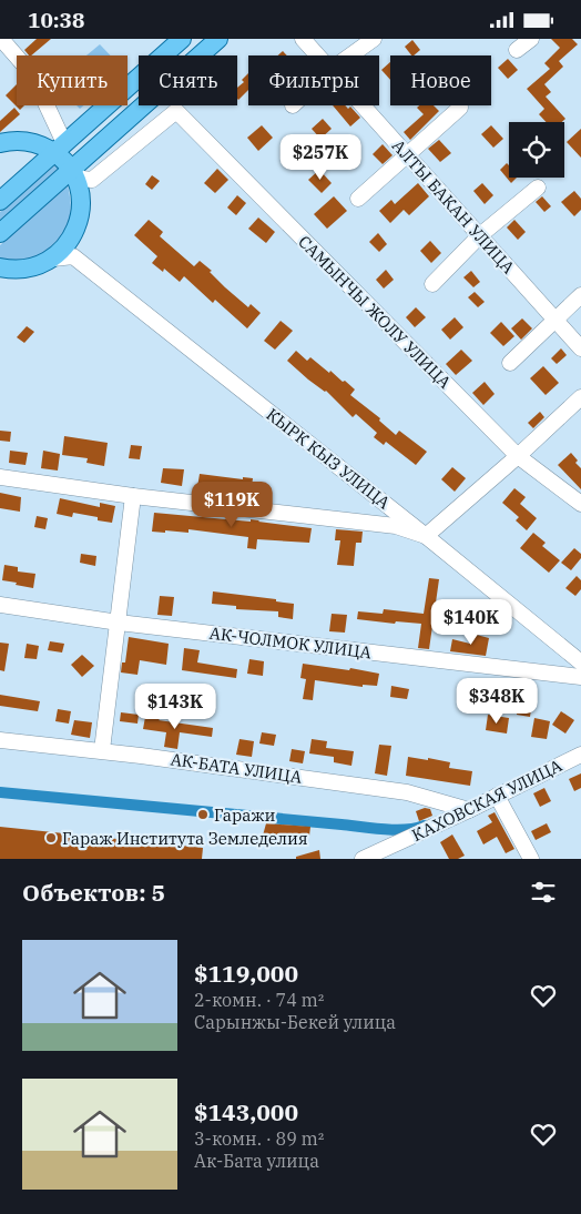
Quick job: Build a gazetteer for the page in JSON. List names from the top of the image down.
{
  "streets": {
    "street": [
      "АЛТЫ БАКАН УЛИЦА",
      "САМЫНЧЫ ЖОЛУ УЛИЦА",
      "КЫРК КЫЗ УЛИЦА",
      "АК-ЧОЛМОК УЛИЦА",
      "АК-БАТА УЛИЦА",
      "КАХОВСКАЯ УЛИЦА"
    ]
  },
  "crossings": [
    ["АК-БАТА УЛИЦА", "КАХОВСКАЯ УЛИЦА"]
  ],
  "places": ["Гаражи", "Гараж Института Земледелия"],
  "page": {
    "status": "10:38",
    "chip": [
      "Купить",
      "Снять",
      "Фильтры",
      "Новое"
    ],
    "price": [
      "$257K",
      "$119K",
      "$140K",
      "$348K",
      "$143K"
    ],
    "heading": "Объектов: 5",
    "list": [
      {
        "name": "$119,000",
        "note": "2-комн. · 74 m² · Сарынжы-Бекей улица"
      },
      {
        "name": "$143,000",
        "note": "3-комн. · 89 m² · Ак-Бата улица"
      }
    ]
  }
}
